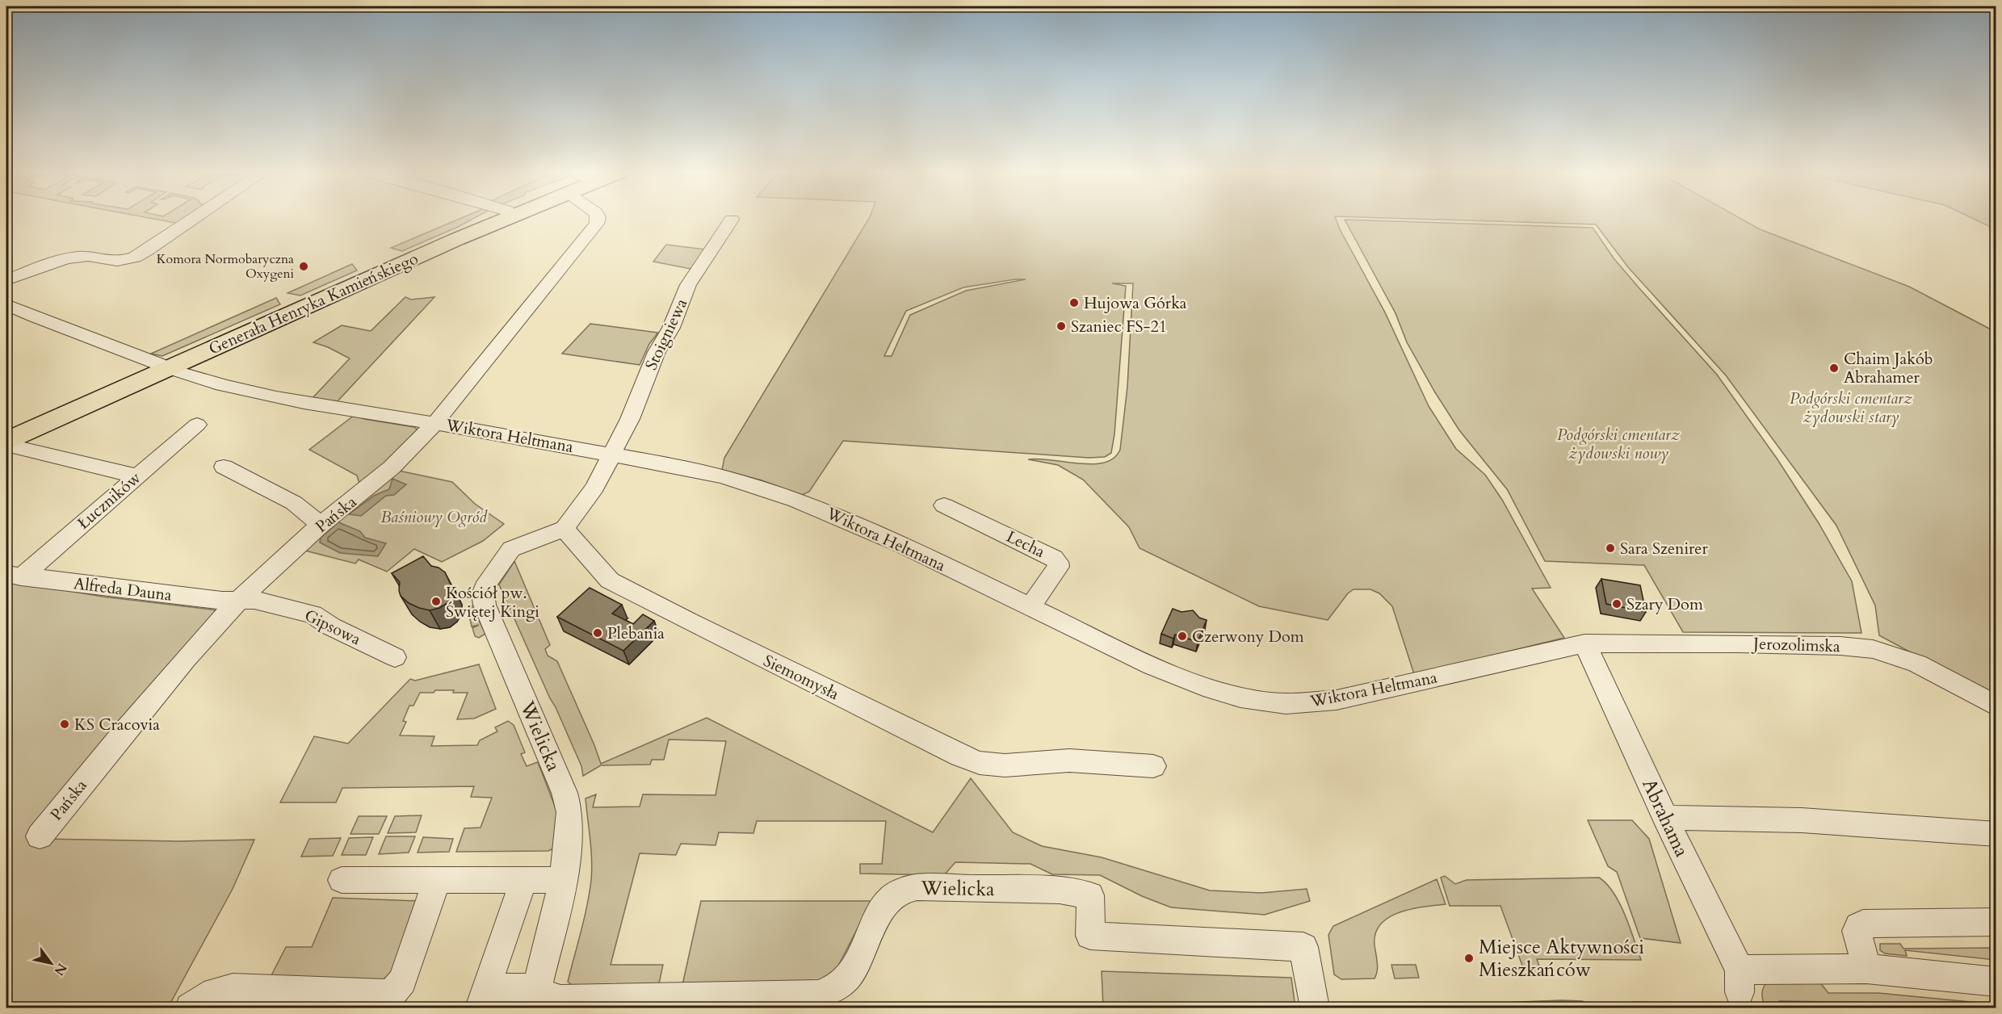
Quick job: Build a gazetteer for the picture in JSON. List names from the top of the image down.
{
  "streets": {
    "main road": ["Generała Henryka Kamieńskiego"],
    "street": [
      "Stoigniewa",
      "Wiktora Heltmana",
      "Łuczników",
      "Pańska",
      "Lecha",
      "Alfreda Dauna",
      "Gipsowa",
      "Jerozolimska",
      "Siemomysła",
      "Wielicka",
      "Abrahama"
    ]
  },
  "crossings": [
    ["Generała Henryka Kamieńskiego", "Wiktora Heltmana"],
    ["Stoigniewa", "Wiktora Heltmana"],
    ["Wiktora Heltmana", "Pańska"],
    ["Wiktora Heltmana", "Lecha"],
    ["Wiktora Heltmana", "Jerozolimska"],
    ["Wiktora Heltmana", "Abrahama"],
    ["Łuczników", "Alfreda Dauna"],
    ["Pańska", "Alfreda Dauna"],
    ["Pańska", "Gipsowa"],
    ["Alfreda Dauna", "Gipsowa"],
    ["Jerozolimska", "Abrahama"],
    ["Siemomysła", "Wielicka"]
  ],
  "parks": ["Podgórski cmentarz żydowski stary", "Podgórski cmentarz żydowski nowy", "Baśniowy Ogród"],
  "places": [
    "Komora Normobaryczna Oxygeni",
    "Hujowa Górka",
    "Szaniec FS-21",
    "Chaim Jakób Abrahamer",
    "Sara Szenirer",
    "Kościół pw. Świętej Kingi",
    "Szary Dom",
    "Plebania",
    "Czerwony Dom",
    "KS Cracovia",
    "Miejsce Aktywności Mieszkańców"
  ],
  "north": "bottom right"
}
